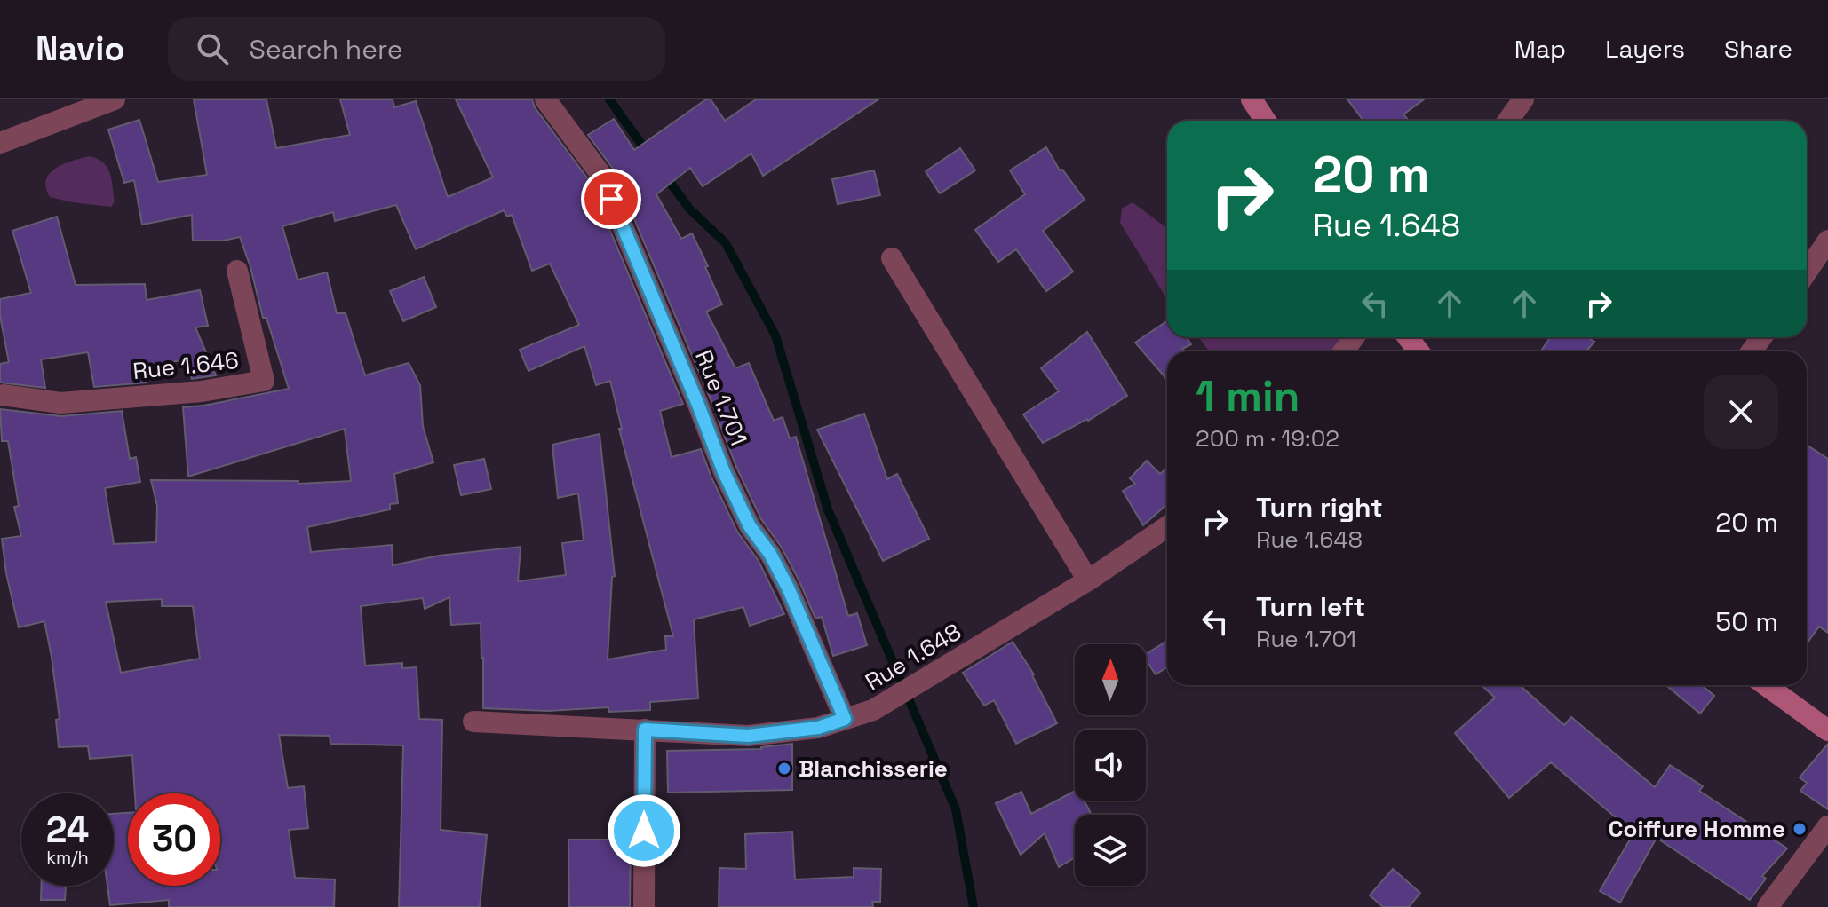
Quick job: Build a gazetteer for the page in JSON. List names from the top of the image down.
{
  "streets": {
    "street": ["Rue 1.646", "Rue 1.701", "Rue 1.648"]
  },
  "crossings": [
    ["Rue 1.701", "Rue 1.648"]
  ],
  "places": ["Blanchisserie", "Coiffure Homme"],
  "north": "top",
  "page": {
    "header": "Navio",
    "search": "Search here",
    "nav": ["Map", "Layers", "Share"],
    "turn": ["20 m", "Rue 1.648"],
    "heading": ["1 min", "200 m · 19:02"],
    "list": [
      {
        "name": "Turn right",
        "note": "Rue 1.648",
        "value": "20 m"
      },
      {
        "name": "Turn left",
        "note": "Rue 1.701",
        "value": "50 m"
      }
    ],
    "speed": "24 km/h",
    "limit": "30"
  }
}
